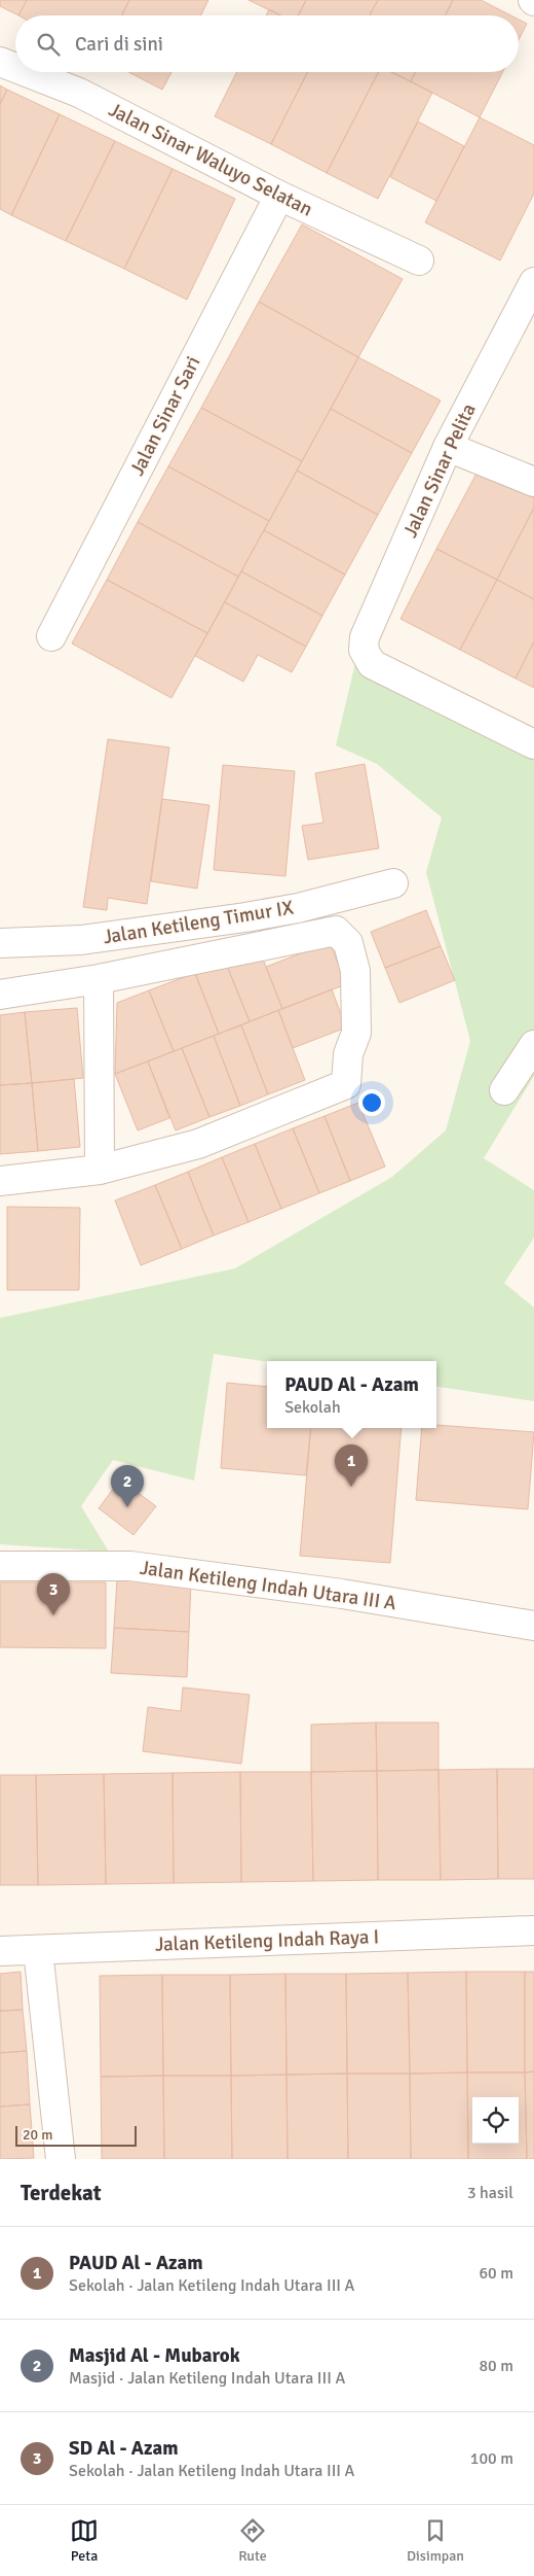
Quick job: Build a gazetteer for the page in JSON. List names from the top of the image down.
{
  "streets": {
    "street": [
      "Jalan Sinar Waluyo Selatan",
      "Jalan Sinar Sari",
      "Jalan Sinar Pelita",
      "Jalan Ketileng Timur IX",
      "Jalan Ketileng Indah Utara III A",
      "Jalan Ketileng Indah Raya I"
    ]
  },
  "crossings": [
    ["Jalan Sinar Waluyo Selatan", "Jalan Sinar Sari"]
  ],
  "scale_bar": "20 m",
  "page": {
    "search": "Cari di sini",
    "popup": ["PAUD Al - Azam", "Sekolah"],
    "pins": ["1", "2", "3"],
    "scale": "20 m",
    "heading": ["Terdekat", "3 hasil"],
    "list": [
      {
        "mark": "1",
        "name": "PAUD Al - Azam",
        "note": "Sekolah · Jalan Ketileng Indah Utara III A",
        "value": "60 m"
      },
      {
        "mark": "2",
        "name": "Masjid Al - Mubarok",
        "note": "Masjid · Jalan Ketileng Indah Utara III A",
        "value": "80 m"
      },
      {
        "mark": "3",
        "name": "SD Al - Azam",
        "note": "Sekolah · Jalan Ketileng Indah Utara III A",
        "value": "100 m"
      }
    ],
    "nav": ["Peta", "Rute", "Disimpan"]
  }
}
